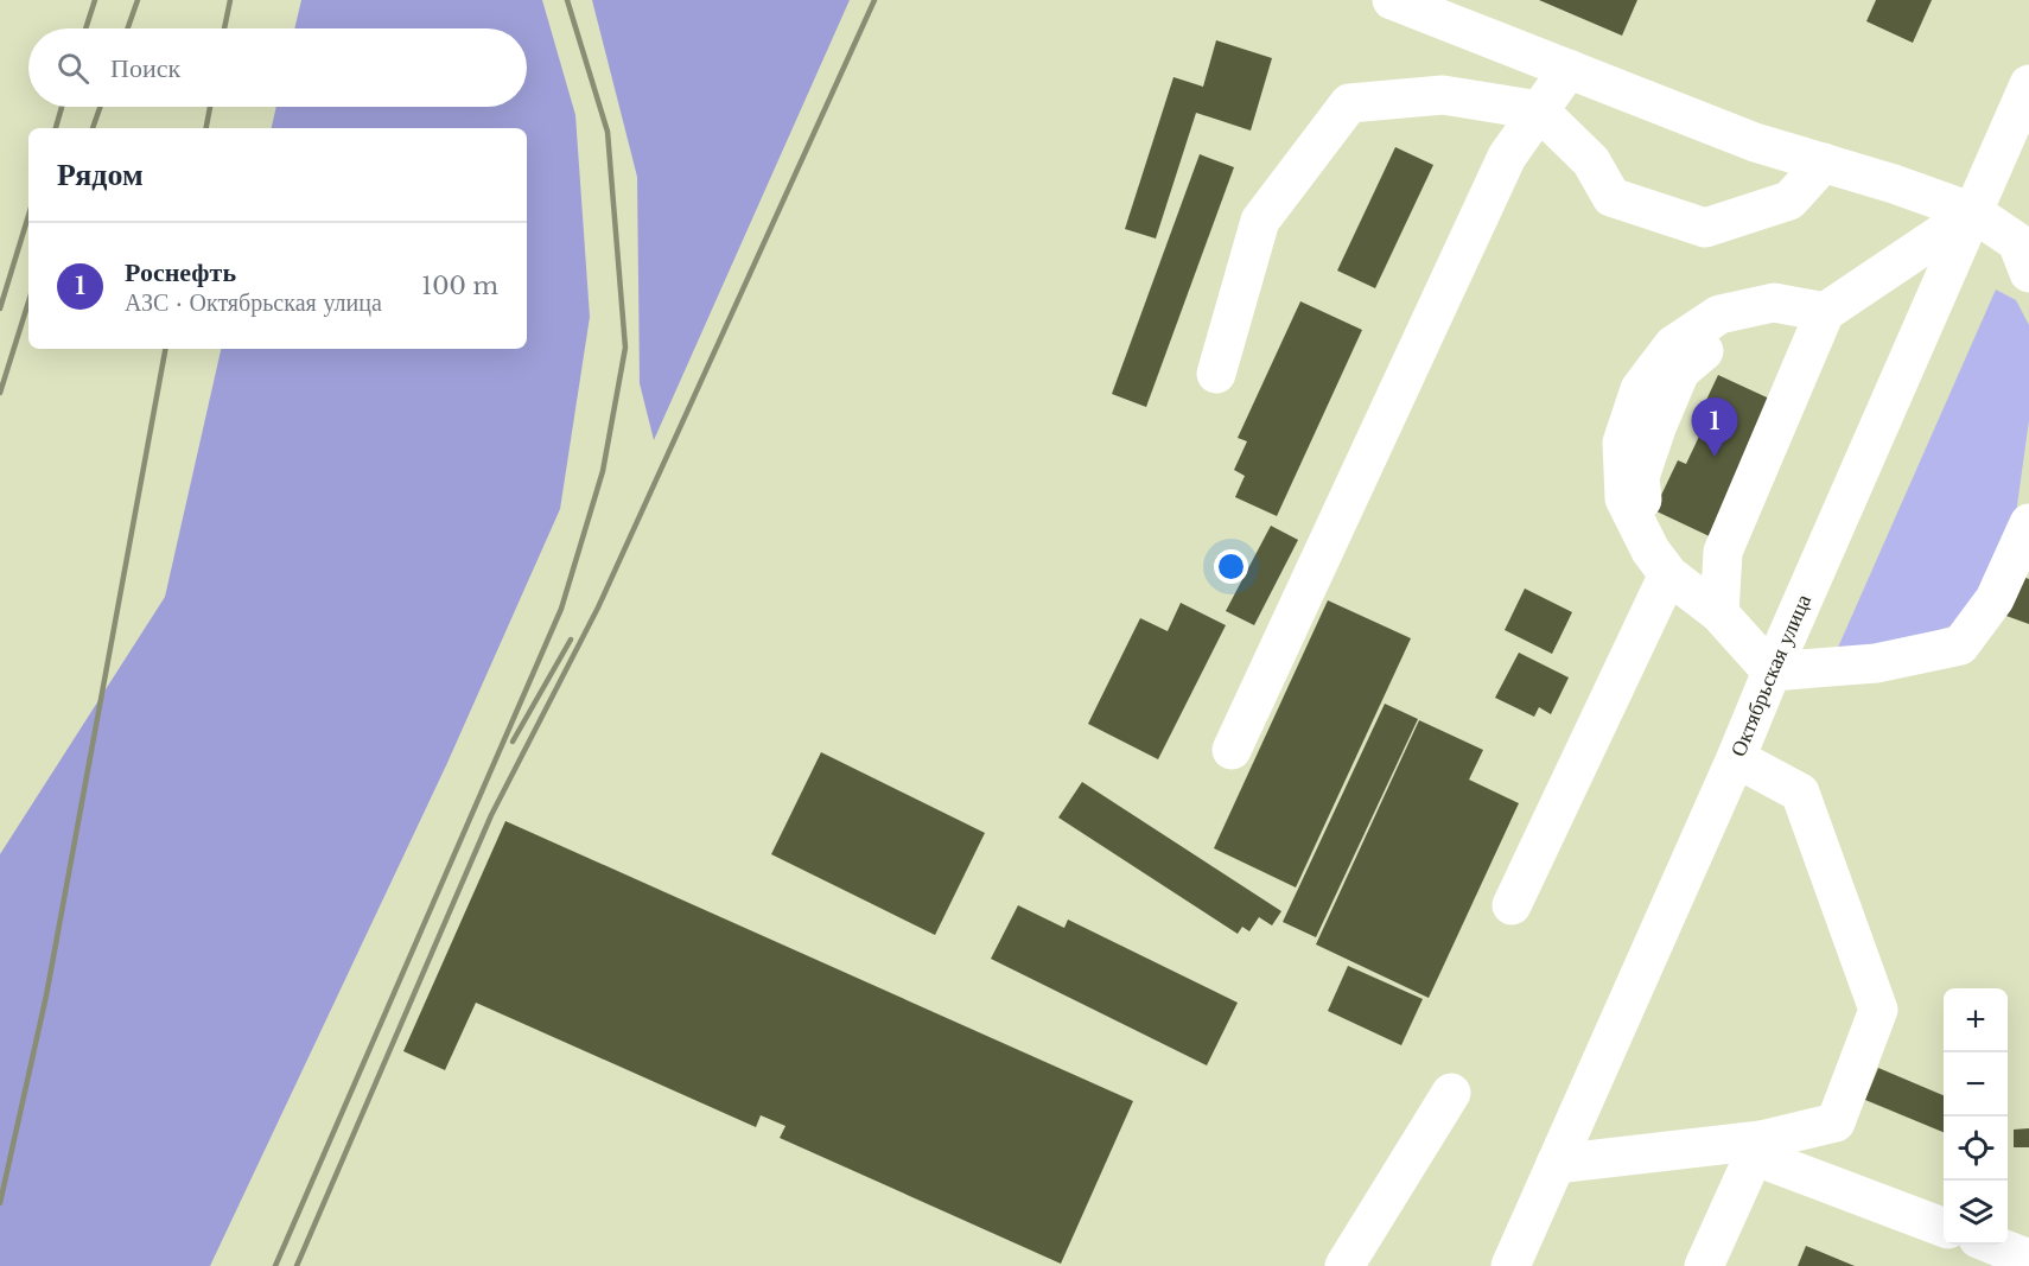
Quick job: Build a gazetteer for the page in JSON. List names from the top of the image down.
{
  "streets": {
    "main road": ["Октябрьская улица"]
  },
  "page": {
    "search": "Поиск",
    "heading": "Рядом",
    "list": [
      {
        "mark": "1",
        "name": "Роснефть",
        "note": "АЗС · Октябрьская улица",
        "value": "100 m"
      }
    ],
    "pins": "1",
    "map_buttons": ["+", "−"]
  }
}
